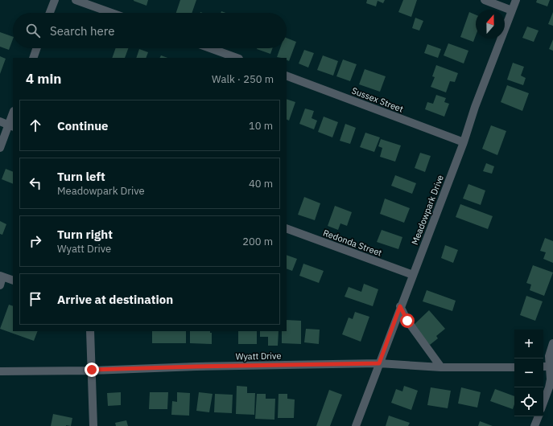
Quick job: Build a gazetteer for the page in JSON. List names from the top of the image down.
{
  "streets": {
    "street": [
      "Sussex Street",
      "Meadowpark Drive",
      "Redonda Street",
      "Wyatt Drive"
    ]
  },
  "crossings": [
    ["Sussex Street", "Meadowpark Drive"],
    ["Meadowpark Drive", "Redonda Street"],
    ["Meadowpark Drive", "Wyatt Drive"]
  ],
  "north": "top",
  "page": {
    "search": "Search here",
    "heading": ["4 min", "Walk · 250 m"],
    "list": [
      ["Continue", "10 m"],
      ["Turn left", "Meadowpark Drive", "40 m"],
      ["Turn right", "Wyatt Drive", "200 m"],
      "Arrive at destination"
    ],
    "map_buttons": ["+", "−"]
  }
}
